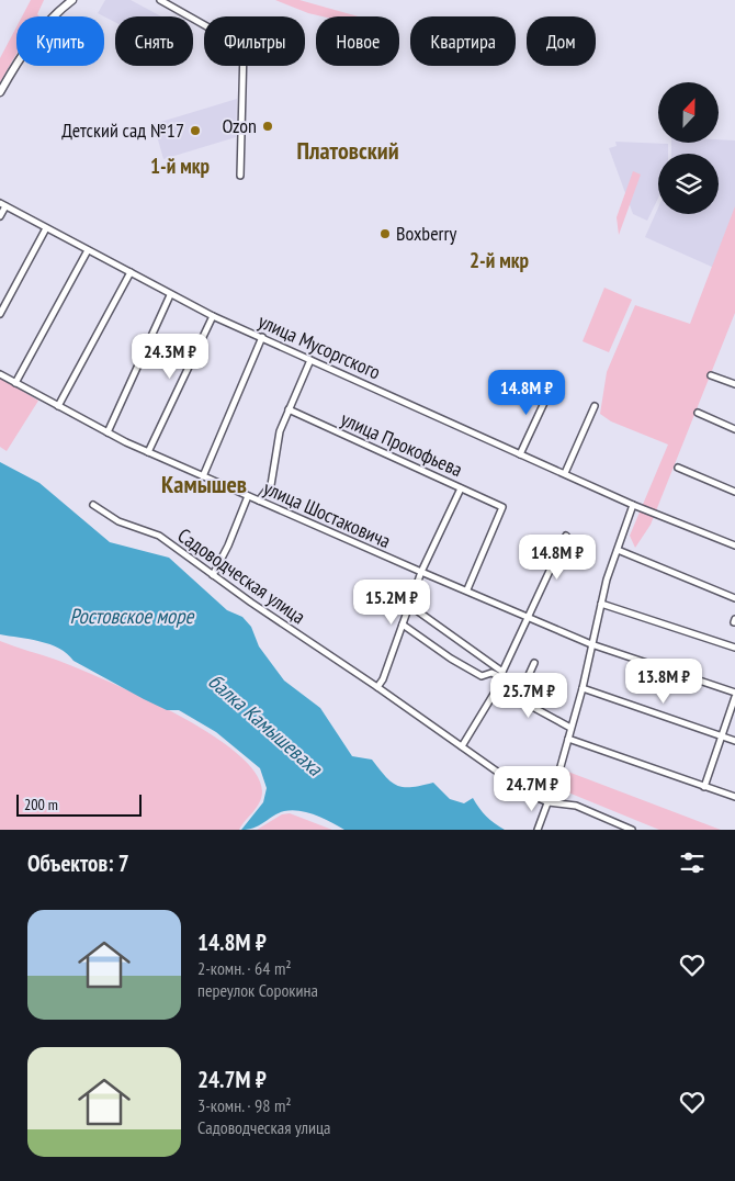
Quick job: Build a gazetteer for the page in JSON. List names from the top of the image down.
{
  "streets": {
    "street": [
      "улица Мусоргского",
      "улица Прокофьева",
      "улица Шостаковича",
      "Садоводческая улица"
    ]
  },
  "crossings": [
    ["улица Прокофьева", "улица Шостаковича"]
  ],
  "districts": [
    "Платовский",
    "1-й мкр",
    "2-й мкр",
    "Камышев"
  ],
  "water": ["Ростовское море", "балка Камышеваха"],
  "places": ["Ozon", "Детский сад №17", "Boxberry"],
  "scale_bar": "200 m",
  "north": "top",
  "page": {
    "chip": [
      "Купить",
      "Снять",
      "Фильтры",
      "Новое",
      "Квартира",
      "Дом"
    ],
    "price": [
      "24.3M ₽",
      "14.8M ₽",
      "14.8M ₽",
      "15.2M ₽",
      "13.8M ₽",
      "25.7M ₽",
      "24.7M ₽"
    ],
    "scale": "200 m",
    "heading": "Объектов: 7",
    "list": [
      {
        "name": "14.8M ₽",
        "note": "2-комн. · 64 m² · переулок Сорокина"
      },
      {
        "name": "24.7M ₽",
        "note": "3-комн. · 98 m² · Садоводческая улица"
      }
    ]
  }
}
